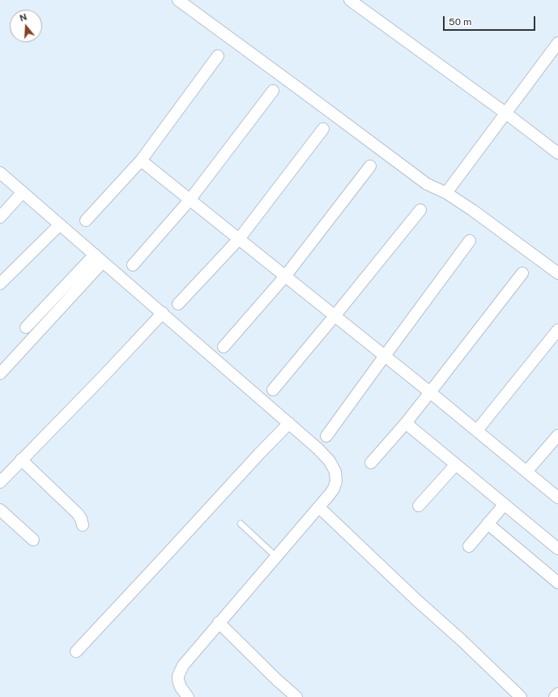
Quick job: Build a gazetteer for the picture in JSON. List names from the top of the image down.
{
  "scale_bar": "50 m",
  "north": "top"
}
